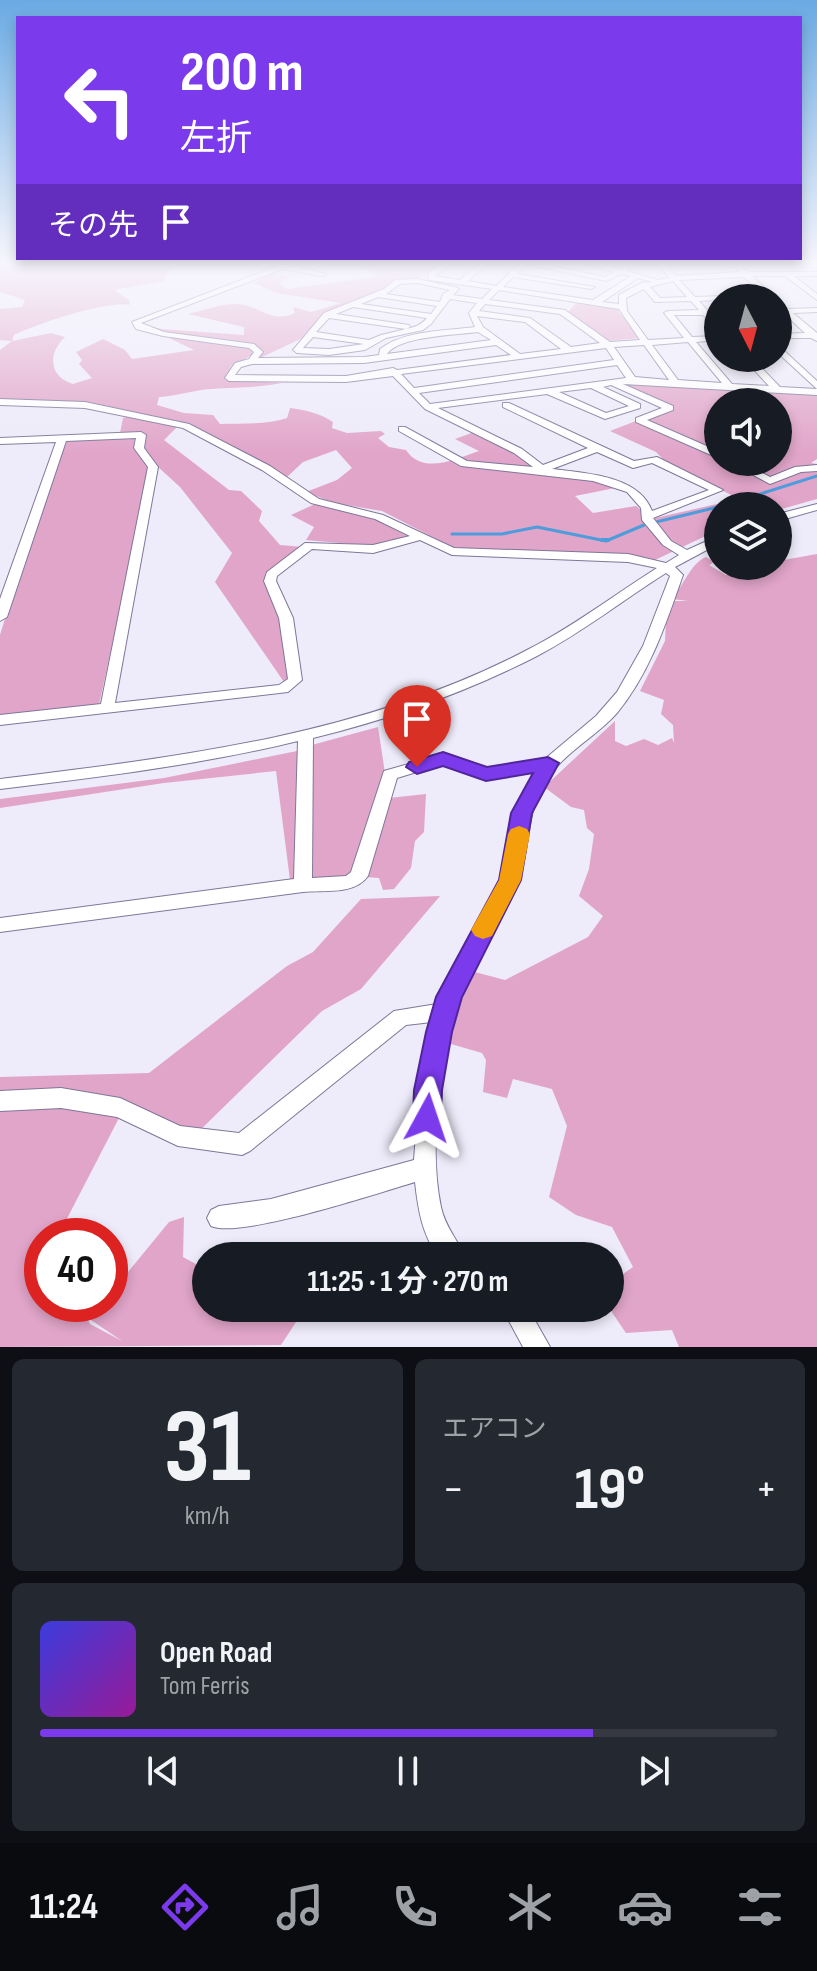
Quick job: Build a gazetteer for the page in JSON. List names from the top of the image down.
{
  "north": "bottom",
  "page": {
    "turn": ["200 m", "左折"],
    "then": "その先",
    "limit": "40",
    "trip": "11:25 · 1 分 · 270 m",
    "tile": [
      ["31", "km/h"],
      "エアコン"
    ],
    "heat": ["−", "19°", "+"],
    "song": ["Open Road", "Tom Ferris"],
    "tabs": "11:24"
  }
}
